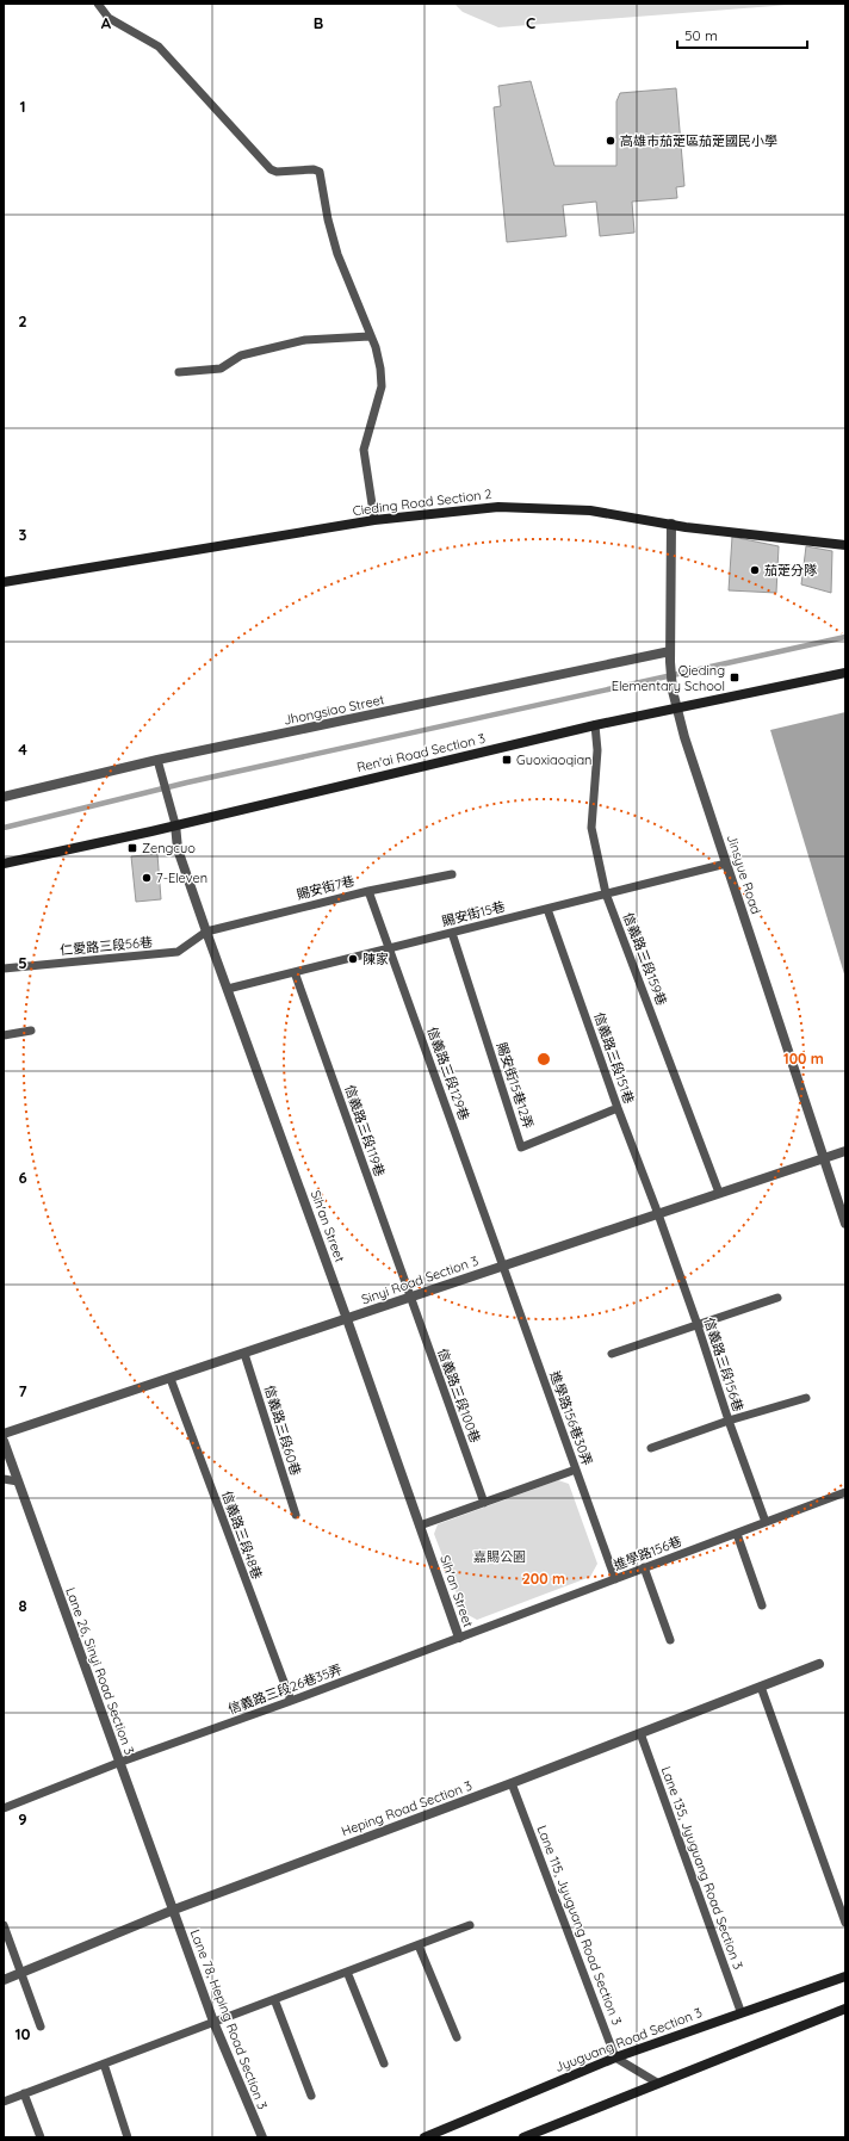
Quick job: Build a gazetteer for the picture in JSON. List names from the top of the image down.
{
  "streets": {
    "street": [
      "Cieding Road Section 2",
      "Jhongsiao Street",
      "Ren'ai Road Section 3",
      "Jinsyue Road",
      "Sih'an Street",
      "Sinyi Road Section 3",
      "Lane 26, Sinyi Road Section 3",
      "Heping Road Section 3",
      "Lane 78, Heping Road Section 3",
      "Jyuguang Road Section 3"
    ],
    "lane": [
      "賜安街7巷",
      "賜安街15巷",
      "仁愛路三段56巷",
      "信義路三段159巷",
      "信義路三段151巷",
      "信義路三段129巷",
      "賜安街15巷12弄",
      "信義路三段119巷",
      "信義路三段156巷",
      "信義路三段100巷",
      "進學路156巷30弄",
      "信義路三段60巷",
      "信義路三段48巷",
      "進學路156巷",
      "信義路三段26巷35弄",
      "Lane 135, Jyuguang Road Section 3",
      "Lane 115, Jyuguang Road Section 3"
    ]
  },
  "crossings": [
    ["Cieding Road Section 2", "Jinsyue Road"],
    ["Jhongsiao Street", "Jinsyue Road"],
    ["Ren'ai Road Section 3", "Jinsyue Road"],
    ["Ren'ai Road Section 3", "信義路三段159巷"],
    ["Ren'ai Road Section 3", "Sih'an Street"],
    ["Jinsyue Road", "賜安街15巷"],
    ["Jinsyue Road", "Sinyi Road Section 3"],
    ["賜安街7巷", "仁愛路三段56巷"],
    ["賜安街7巷", "信義路三段129巷"],
    ["賜安街7巷", "Sih'an Street"],
    ["賜安街15巷", "信義路三段159巷"],
    ["賜安街15巷", "信義路三段151巷"],
    ["賜安街15巷", "信義路三段129巷"],
    ["賜安街15巷", "賜安街15巷12弄"],
    ["賜安街15巷", "信義路三段119巷"],
    ["賜安街15巷", "Sih'an Street"],
    ["仁愛路三段56巷", "Sih'an Street"],
    ["信義路三段159巷", "Sinyi Road Section 3"],
    ["信義路三段151巷", "賜安街15巷12弄"],
    ["信義路三段151巷", "Sinyi Road Section 3"],
    ["信義路三段151巷", "信義路三段156巷"],
    ["信義路三段129巷", "Sinyi Road Section 3"],
    ["信義路三段129巷", "進學路156巷30弄"],
    ["信義路三段119巷", "Sinyi Road Section 3"],
    ["信義路三段119巷", "信義路三段100巷"],
    ["Sih'an Street", "Sinyi Road Section 3"],
    ["Sih'an Street", "進學路156巷"],
    ["Sih'an Street", "信義路三段26巷35弄"],
    ["Sinyi Road Section 3", "信義路三段156巷"],
    ["Sinyi Road Section 3", "信義路三段100巷"],
    ["Sinyi Road Section 3", "進學路156巷30弄"],
    ["Sinyi Road Section 3", "信義路三段60巷"],
    ["Sinyi Road Section 3", "信義路三段48巷"],
    ["信義路三段156巷", "進學路156巷"],
    ["進學路156巷30弄", "進學路156巷"],
    ["信義路三段48巷", "信義路三段26巷35弄"],
    ["進學路156巷", "信義路三段26巷35弄"],
    ["Lane 26, Sinyi Road Section 3", "信義路三段26巷35弄"],
    ["Lane 26, Sinyi Road Section 3", "Heping Road Section 3"],
    ["Lane 26, Sinyi Road Section 3", "Lane 78, Heping Road Section 3"],
    ["Heping Road Section 3", "Lane 135, Jyuguang Road Section 3"],
    ["Heping Road Section 3", "Lane 115, Jyuguang Road Section 3"],
    ["Heping Road Section 3", "Lane 78, Heping Road Section 3"],
    ["Lane 135, Jyuguang Road Section 3", "Jyuguang Road Section 3"],
    ["Lane 115, Jyuguang Road Section 3", "Jyuguang Road Section 3"]
  ],
  "parks": ["嘉賜公園"],
  "places": {
    "other": [
      "高雄市茄萣區茄萣國民小學",
      "茄萣分隊",
      "7-Eleven",
      "陳家"
    ],
    "transit": ["Qieding Elementary School", "Guoxiaoqian", "Zengcuo"]
  },
  "scale_bar": "50 m",
  "grid": {
    "columns": ["A", "B", "C"],
    "rows": [
      "1",
      "2",
      "3",
      "4",
      "5",
      "6",
      "7",
      "8",
      "9",
      "10"
    ]
  },
  "rings": ["100 m", "200 m"]
}
